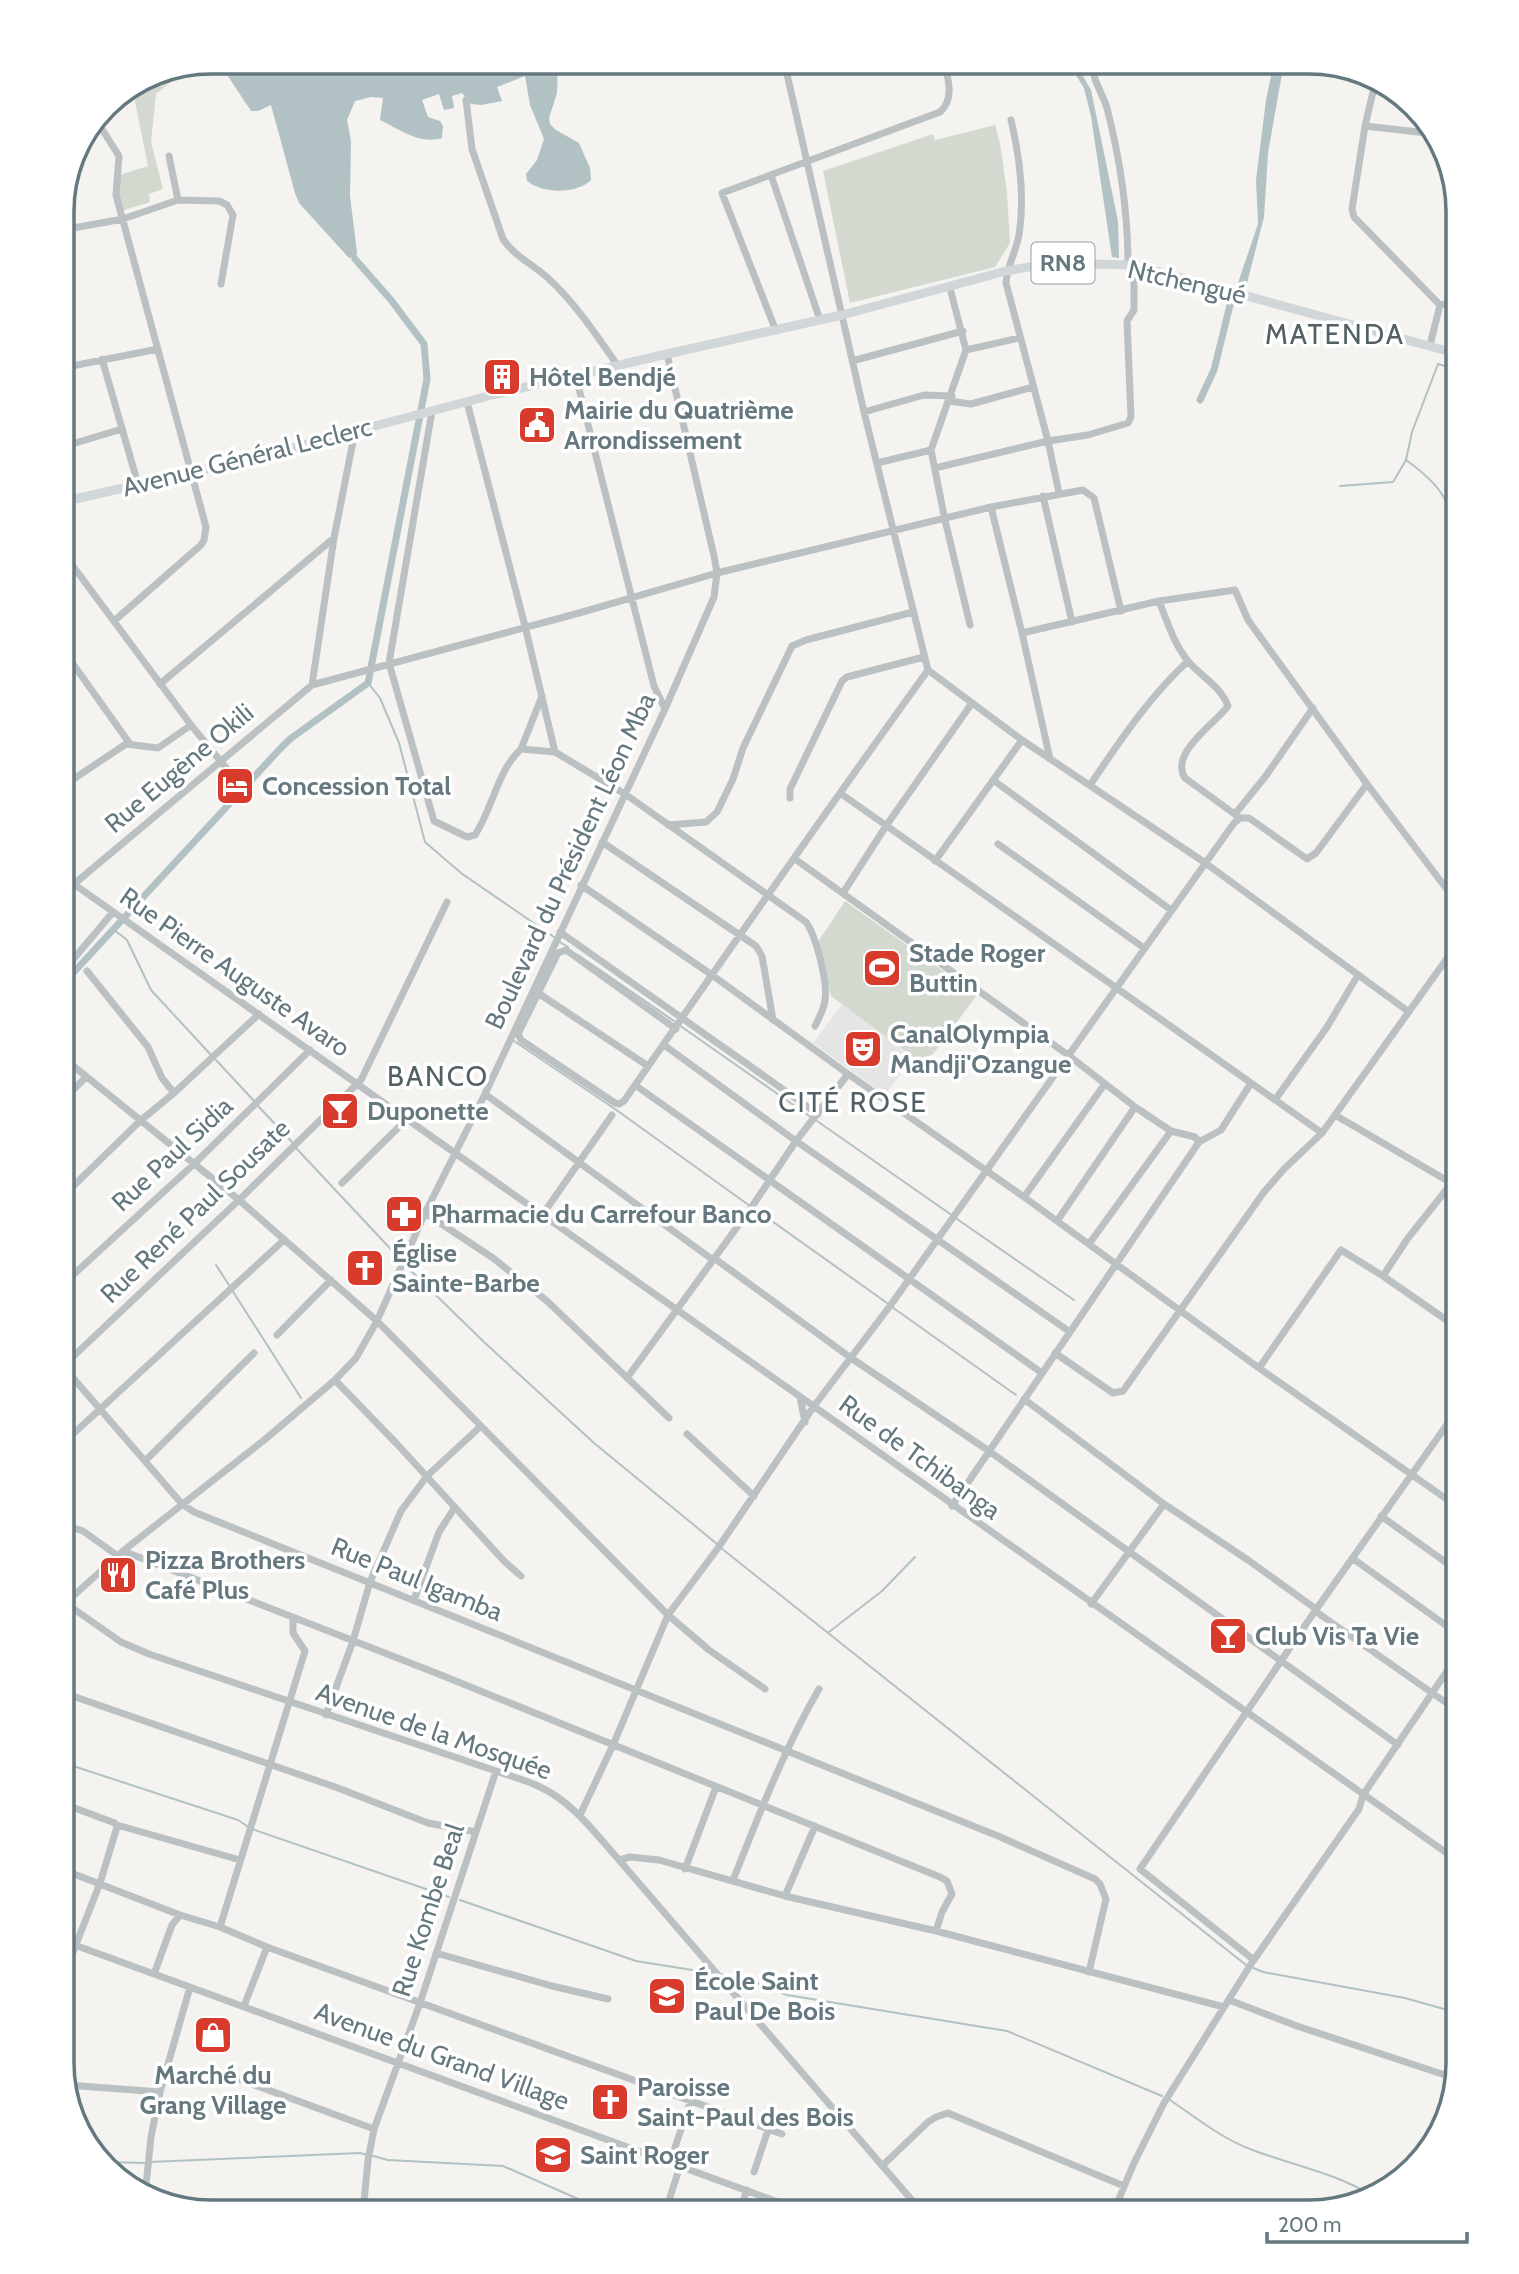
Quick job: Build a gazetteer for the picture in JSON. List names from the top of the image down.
{
  "streets": {
    "main road": ["RN8", "Ntchengué", "Avenue Général Leclerc"],
    "street": [
      "Rue Eugène Okili",
      "Boulevard du Président Léon Mba",
      "Rue Pierre Auguste Avaro",
      "Rue Paul Sidia",
      "Rue René Paul Sousate",
      "Rue de Tchibanga",
      "Rue Paul Igamba",
      "Avenue de la Mosquée",
      "Rue Kombe Beal",
      "Avenue du Grand Village"
    ]
  },
  "crossings": [
    ["Ntchengué", "Avenue Général Leclerc"],
    ["Ntchengué", "Boulevard du Président Léon Mba"],
    ["Rue Eugène Okili", "Rue Pierre Auguste Avaro"],
    ["Boulevard du Président Léon Mba", "Rue Pierre Auguste Avaro"],
    ["Boulevard du Président Léon Mba", "Rue de Tchibanga"],
    ["Boulevard du Président Léon Mba", "Rue Paul Igamba"],
    ["Rue Pierre Auguste Avaro", "Rue Paul Sidia"],
    ["Rue Pierre Auguste Avaro", "Rue René Paul Sousate"],
    ["Rue Pierre Auguste Avaro", "Rue de Tchibanga"],
    ["Avenue de la Mosquée", "Rue Kombe Beal"],
    ["Rue Kombe Beal", "Avenue du Grand Village"]
  ],
  "districts": ["MATENDA", "BANCO", "CITÉ ROSE"],
  "places": {
    "building": ["Hôtel Bendjé"],
    "public building": ["Mairie du Quatrième Arrondissement"],
    "hotel": ["Concession Total"],
    "sports": ["Stade Roger Buttin"],
    "theatre": ["CanalOlympia Mandji'Ozangue"],
    "bar": ["Duponette", "Club Vis Ta Vie"],
    "pharmacy": ["Pharmacie du Carrefour Banco"],
    "church": ["Église Sainte-Barbe", "Paroisse Saint-Paul des Bois"],
    "restaurant": ["Pizza Brothers Café Plus"],
    "school or university": ["École Saint Paul De Bois", "Saint Roger"],
    "shop": ["Marché du Grang Village"]
  },
  "scale_bar": "200 m"
}
